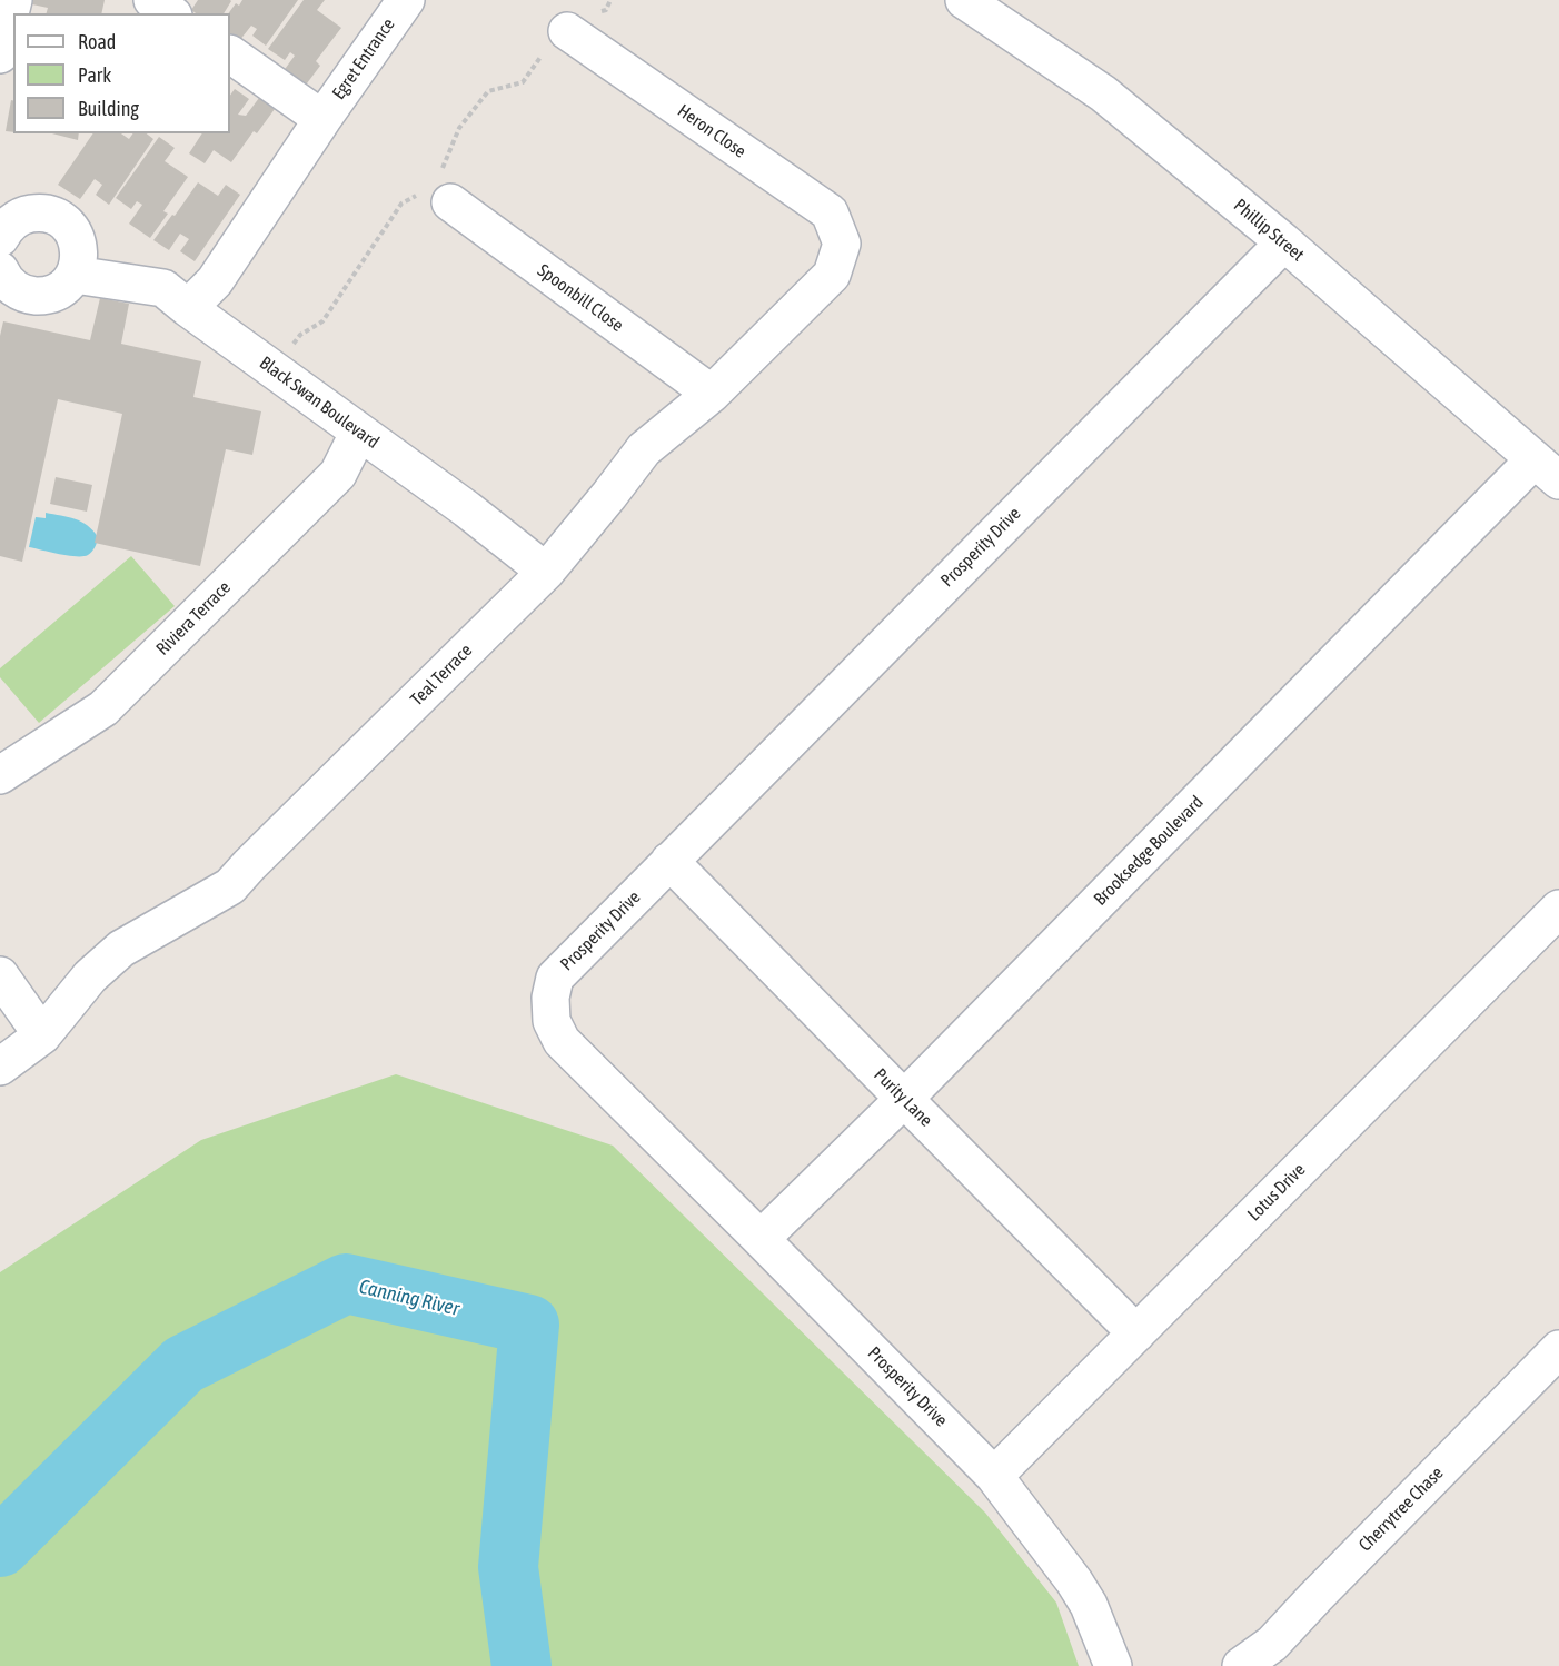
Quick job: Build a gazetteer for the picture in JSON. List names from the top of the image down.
{
  "streets": {
    "street": [
      "Egret Entrance",
      "Heron Close",
      "Phillip Street",
      "Spoonbill Close",
      "Black Swan Boulevard",
      "Prosperity Drive",
      "Riviera Terrace",
      "Teal Terrace",
      "Brooksedge Boulevard",
      "Purity Lane",
      "Lotus Drive",
      "Cherrytree Chase"
    ]
  },
  "crossings": [
    ["Egret Entrance", "Black Swan Boulevard"],
    ["Heron Close", "Teal Terrace"],
    ["Phillip Street", "Prosperity Drive"],
    ["Phillip Street", "Brooksedge Boulevard"],
    ["Spoonbill Close", "Teal Terrace"],
    ["Black Swan Boulevard", "Riviera Terrace"],
    ["Black Swan Boulevard", "Teal Terrace"],
    ["Prosperity Drive", "Brooksedge Boulevard"],
    ["Prosperity Drive", "Purity Lane"],
    ["Prosperity Drive", "Lotus Drive"],
    ["Brooksedge Boulevard", "Purity Lane"],
    ["Purity Lane", "Lotus Drive"]
  ],
  "water": ["Canning River"],
  "legend": ["Road", "Park", "Building"]
}
